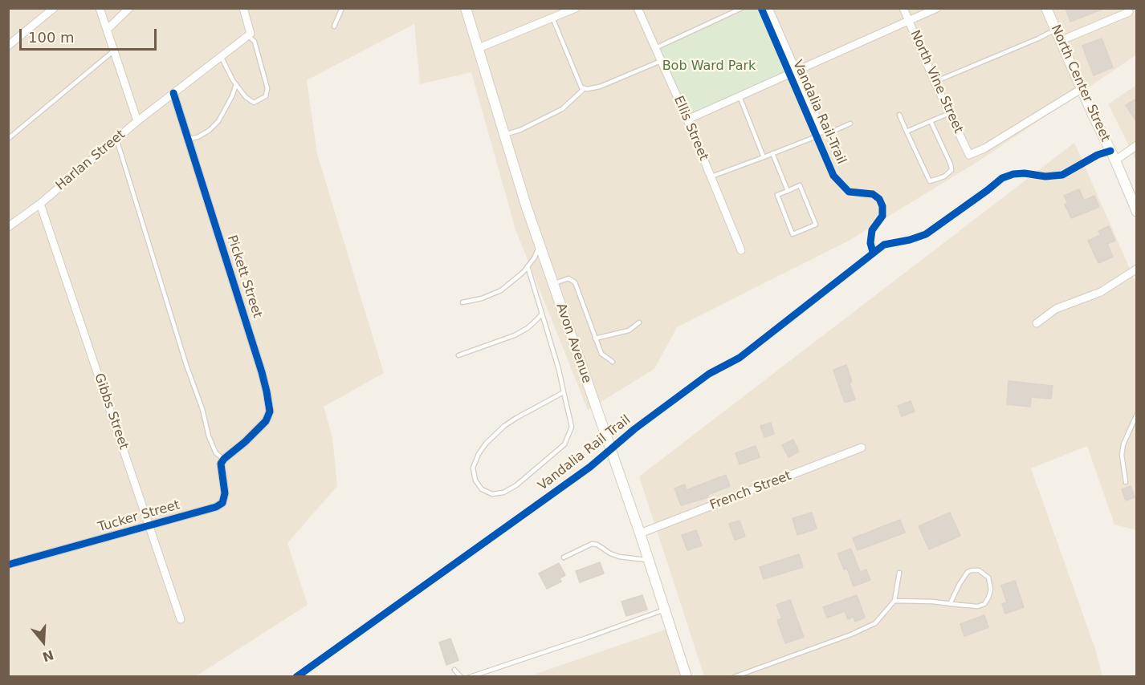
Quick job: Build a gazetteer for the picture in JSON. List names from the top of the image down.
{
  "streets": {
    "main road": ["North Center Street", "Avon Avenue"],
    "street": [
      "North Vine Street",
      "Ellis Street",
      "Harlan Street",
      "Pickett Street",
      "Gibbs Street",
      "French Street",
      "Tucker Street"
    ],
    "cycle path": ["Vandalia Rail-Trail", "Vandalia Rail Trail"]
  },
  "crossings": [
    ["North Vine Street", "North Center Street"],
    ["Harlan Street", "Pickett Street"],
    ["Harlan Street", "Gibbs Street"],
    ["Pickett Street", "Tucker Street"],
    ["Avon Avenue", "French Street"],
    ["Gibbs Street", "Tucker Street"]
  ],
  "parks": ["Bob Ward Park"],
  "scale_bar": "100 m",
  "north": "bottom"
}
